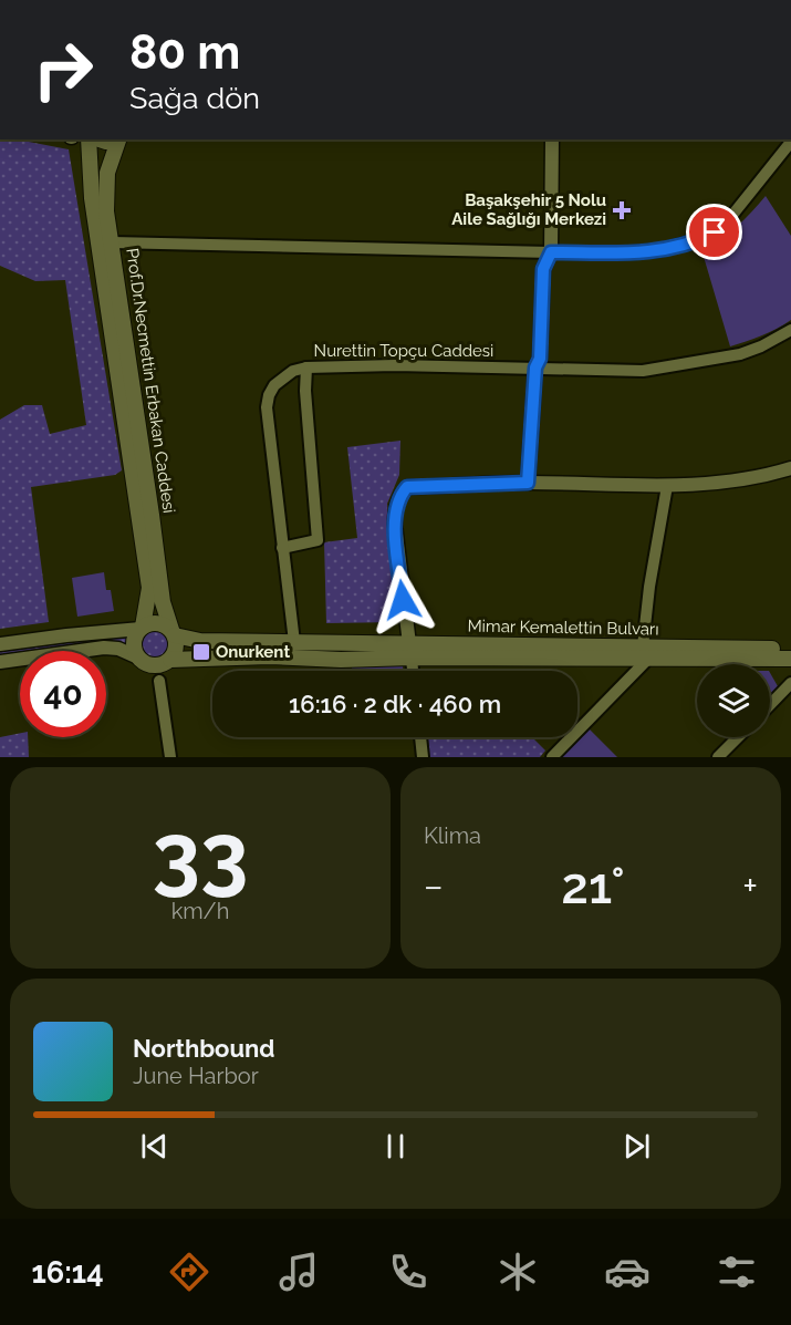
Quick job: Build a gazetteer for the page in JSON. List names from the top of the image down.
{
  "streets": {
    "main road": ["Prof.Dr.Necmettin Erbakan Caddesi", "Mimar Kemalettin Bulvarı"],
    "street": ["Nurettin Topçu Caddesi"]
  },
  "places": {
    "health": ["Başakşehir 5 Nolu Aile Sağlığı Merkezi"],
    "transit": ["Onurkent"]
  },
  "page": {
    "turn": ["80 m", "Sağa dön"],
    "limit": "40",
    "trip": "16:16 · 2 dk · 460 m",
    "tile": [
      ["33", "km/h"],
      "Klima"
    ],
    "heat": ["−", "21°", "+"],
    "song": ["Northbound", "June Harbor"],
    "tabs": "16:14"
  }
}
